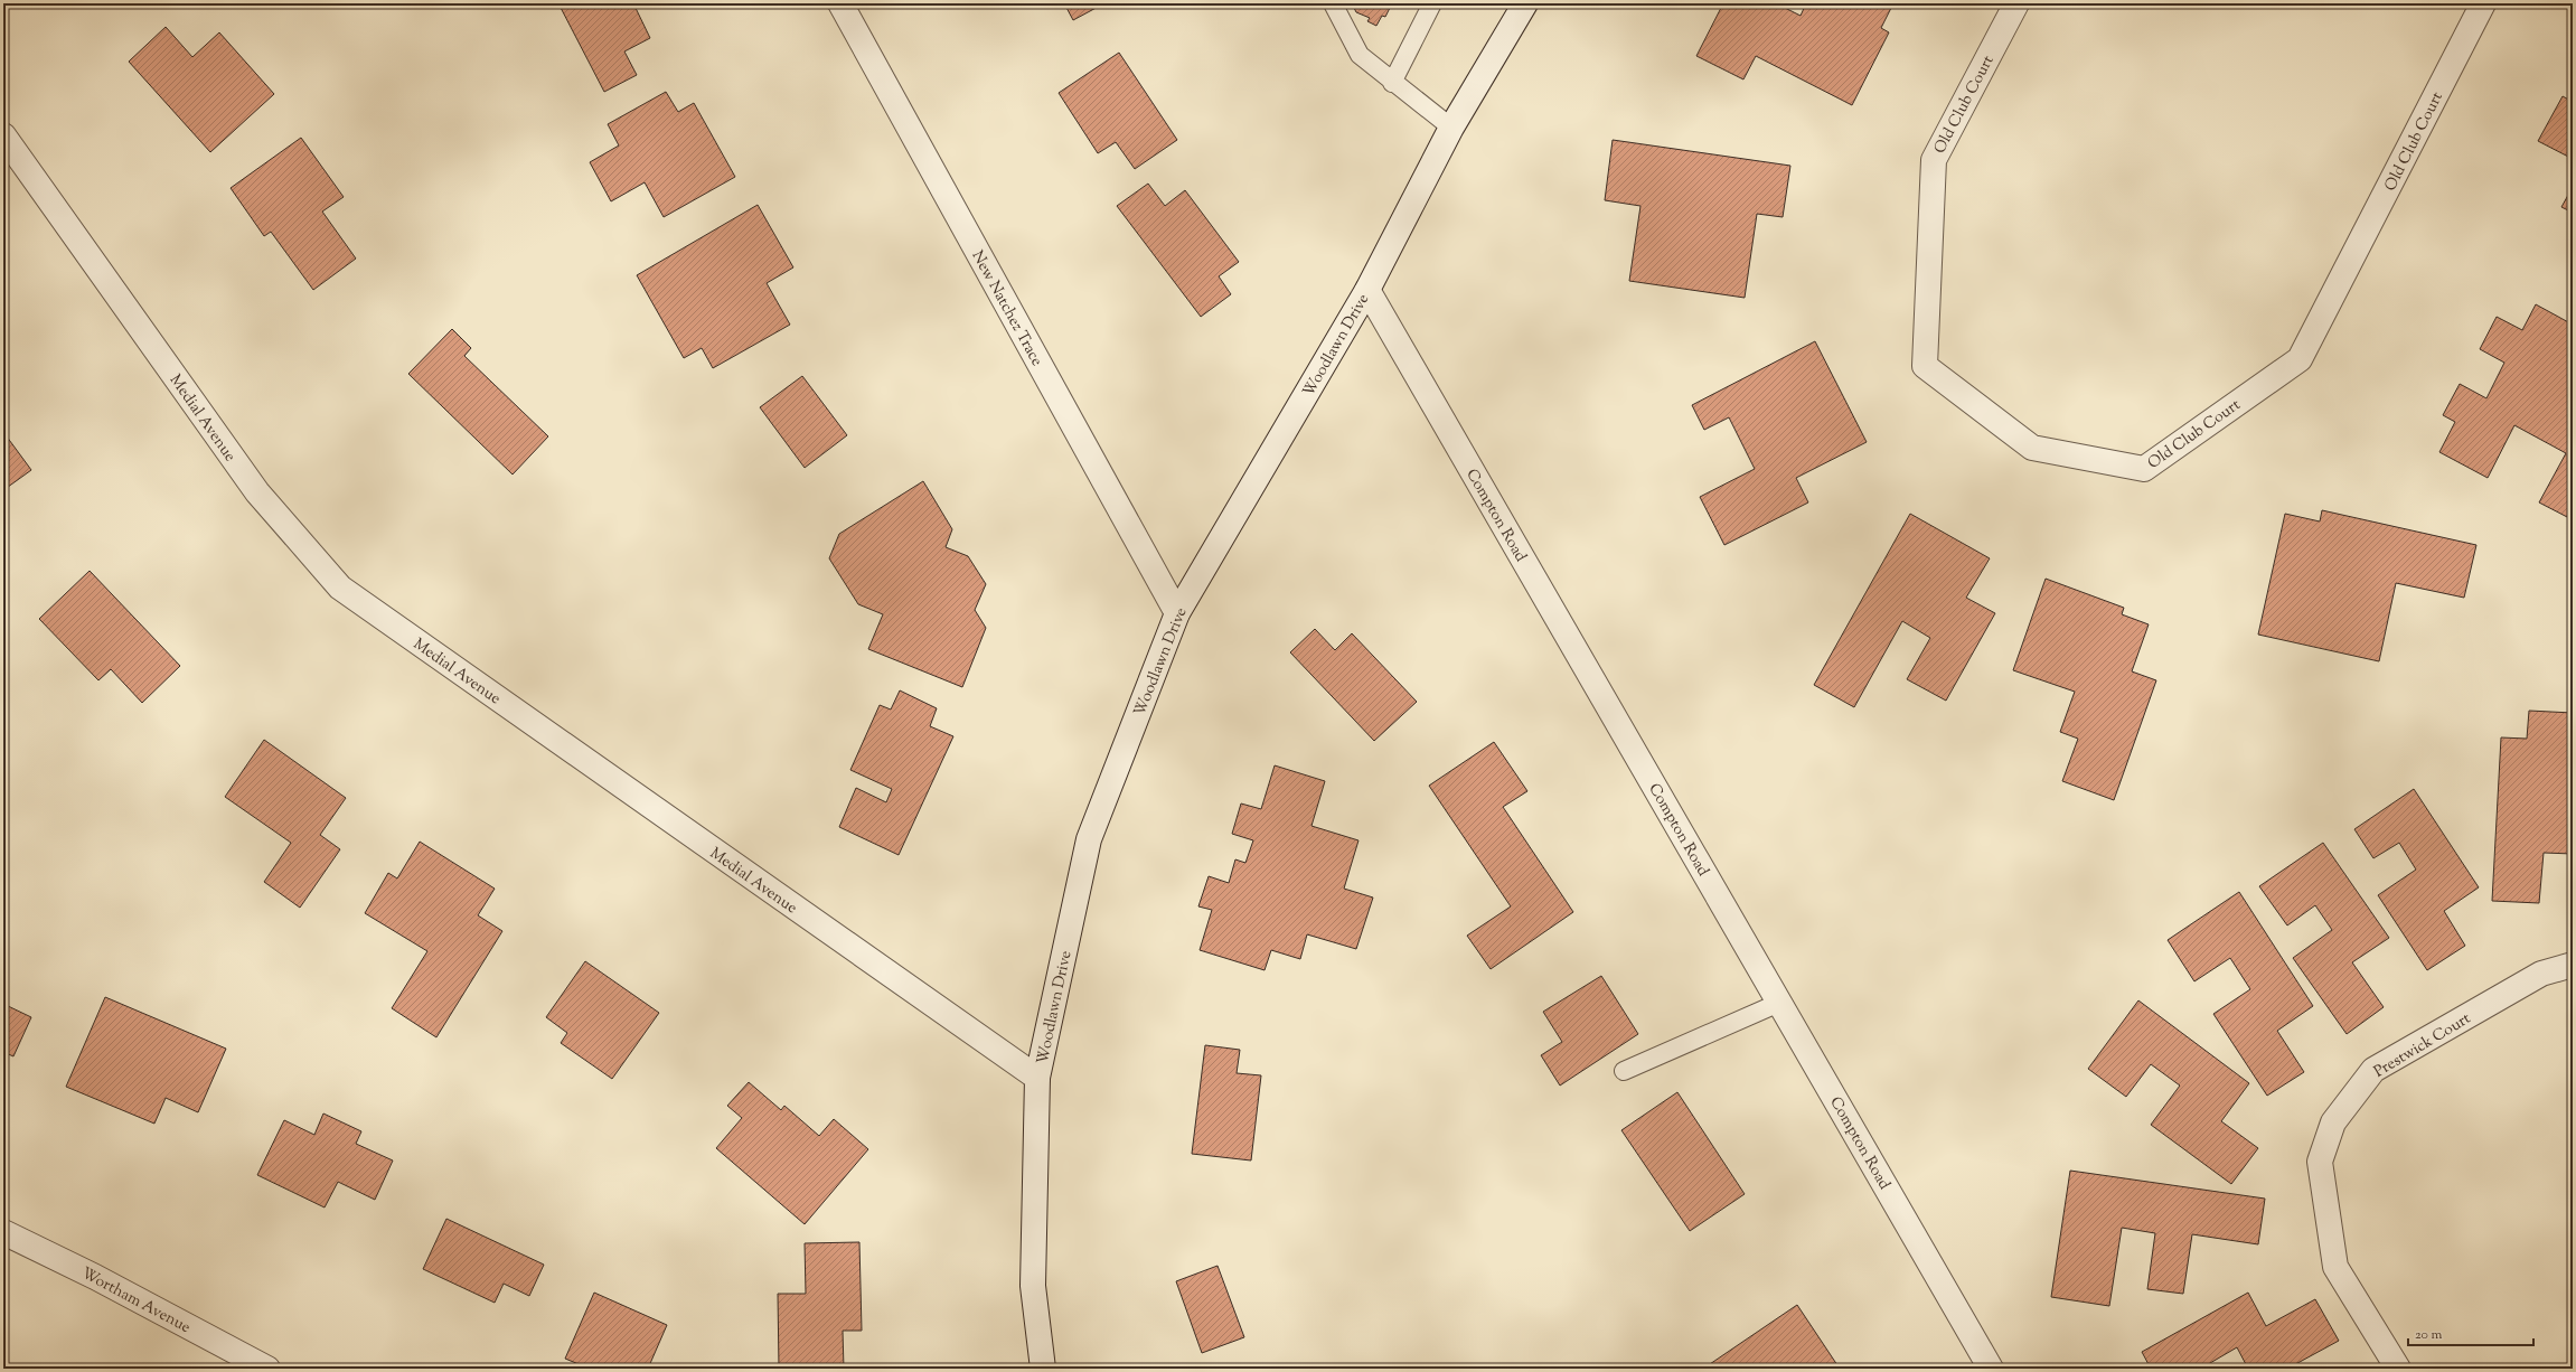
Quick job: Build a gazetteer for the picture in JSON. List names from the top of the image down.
{
  "streets": {
    "street": [
      "Old Club Court",
      "New Natchez Trace",
      "Woodlawn Drive",
      "Medial Avenue",
      "Compton Road",
      "Prestwick Court",
      "Wortham Avenue"
    ]
  },
  "crossings": [
    ["New Natchez Trace", "Woodlawn Drive"],
    ["Woodlawn Drive", "Medial Avenue"],
    ["Woodlawn Drive", "Compton Road"]
  ],
  "scale_bar": "20 m"
}
